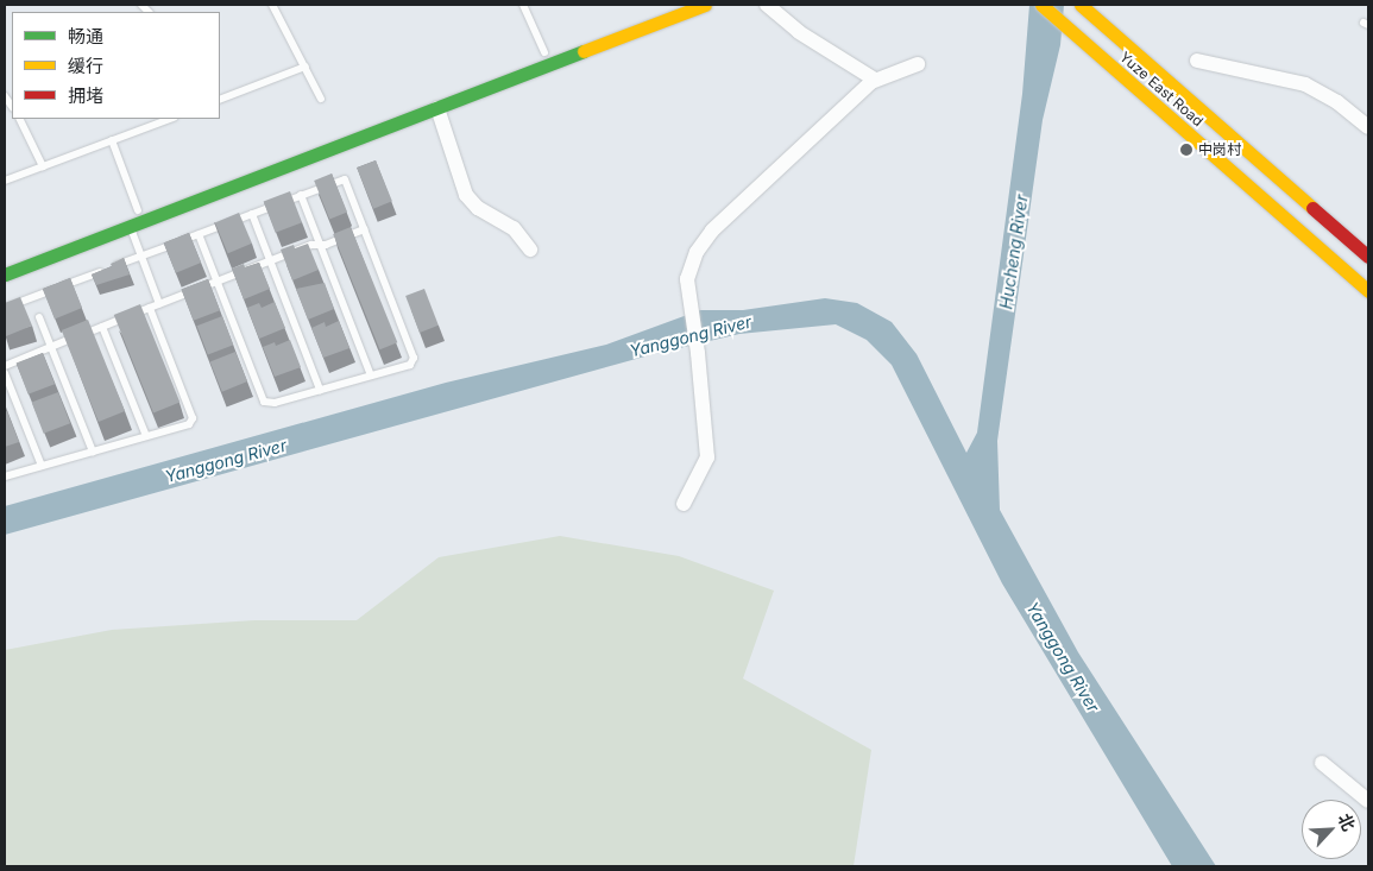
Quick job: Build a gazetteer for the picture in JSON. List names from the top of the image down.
{
  "streets": {
    "street": ["Yuze East Road"]
  },
  "water": ["Hucheng River", "Yanggong River"],
  "places": ["中岗村"],
  "legend": ["畅通", "缓行", "拥堵"],
  "north": "top right"
}
